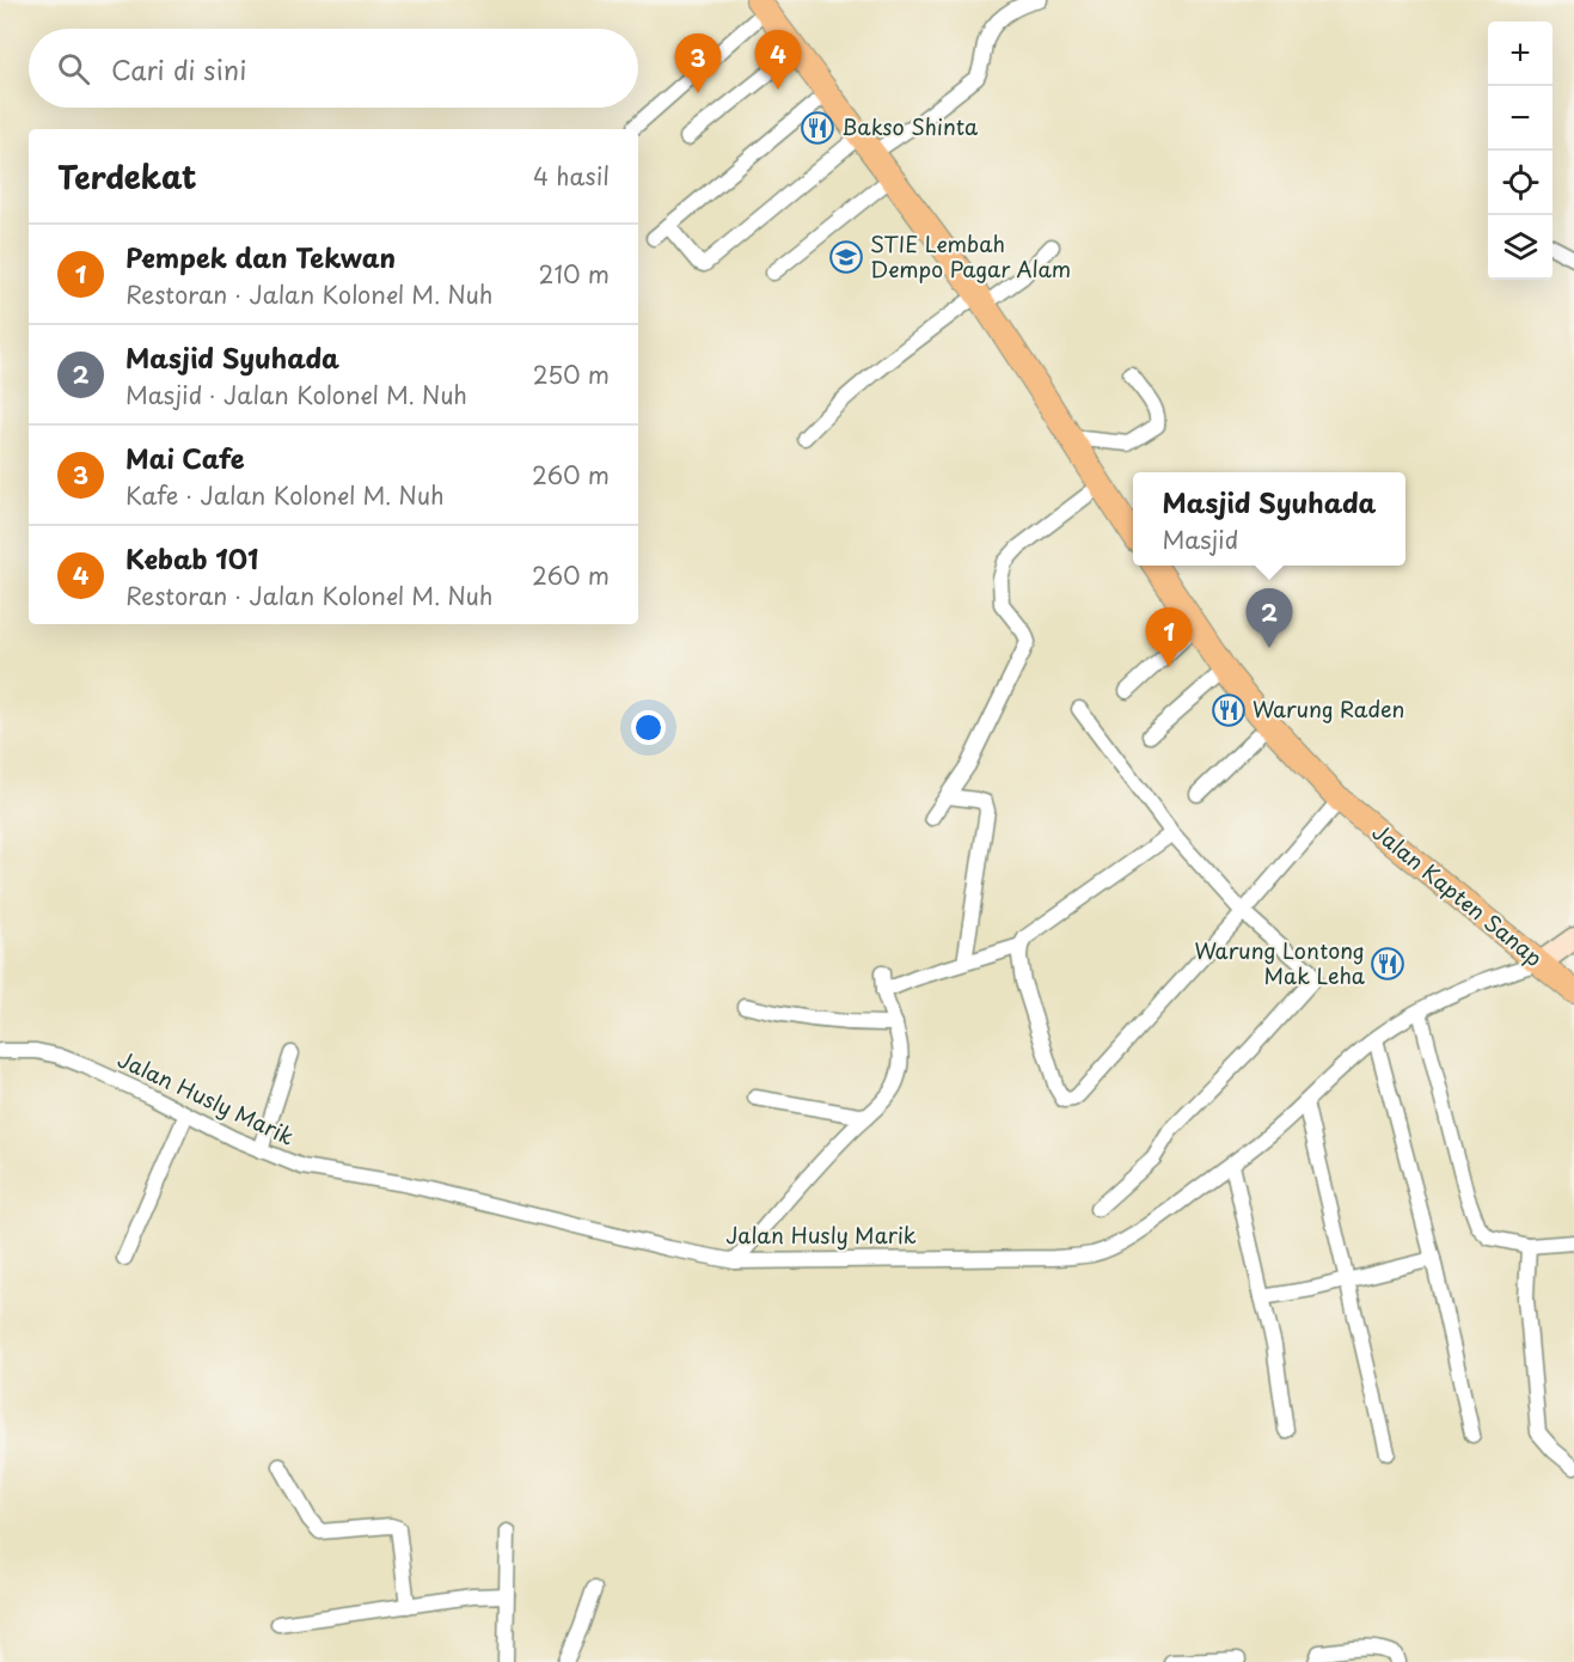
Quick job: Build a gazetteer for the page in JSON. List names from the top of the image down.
{
  "streets": {
    "main road": ["Jalan Kapten Sanap"],
    "street": ["Jalan Husly Marik"]
  },
  "crossings": [
    ["Jalan Kapten Sanap", "Jalan Husly Marik"]
  ],
  "places": {
    "restaurant": ["Bakso Shinta", "Warung Raden", "Warung Lontong Mak Leha"],
    "school or university": ["STIE Lembah Dempo Pagar Alam"]
  },
  "page": {
    "map_buttons": ["+", "−"],
    "search": "Cari di sini",
    "pins": [
      "4",
      "3",
      "2",
      "1"
    ],
    "heading": ["Terdekat", "4 hasil"],
    "list": [
      {
        "mark": "1",
        "name": "Pempek dan Tekwan",
        "note": "Restoran · Jalan Kolonel M. Nuh",
        "value": "210 m"
      },
      {
        "mark": "2",
        "name": "Masjid Syuhada",
        "note": "Masjid · Jalan Kolonel M. Nuh",
        "value": "250 m"
      },
      {
        "mark": "3",
        "name": "Mai Cafe",
        "note": "Kafe · Jalan Kolonel M. Nuh",
        "value": "260 m"
      },
      {
        "mark": "4",
        "name": "Kebab 101",
        "note": "Restoran · Jalan Kolonel M. Nuh",
        "value": "260 m"
      }
    ],
    "popup": ["Masjid Syuhada", "Masjid"]
  }
}
